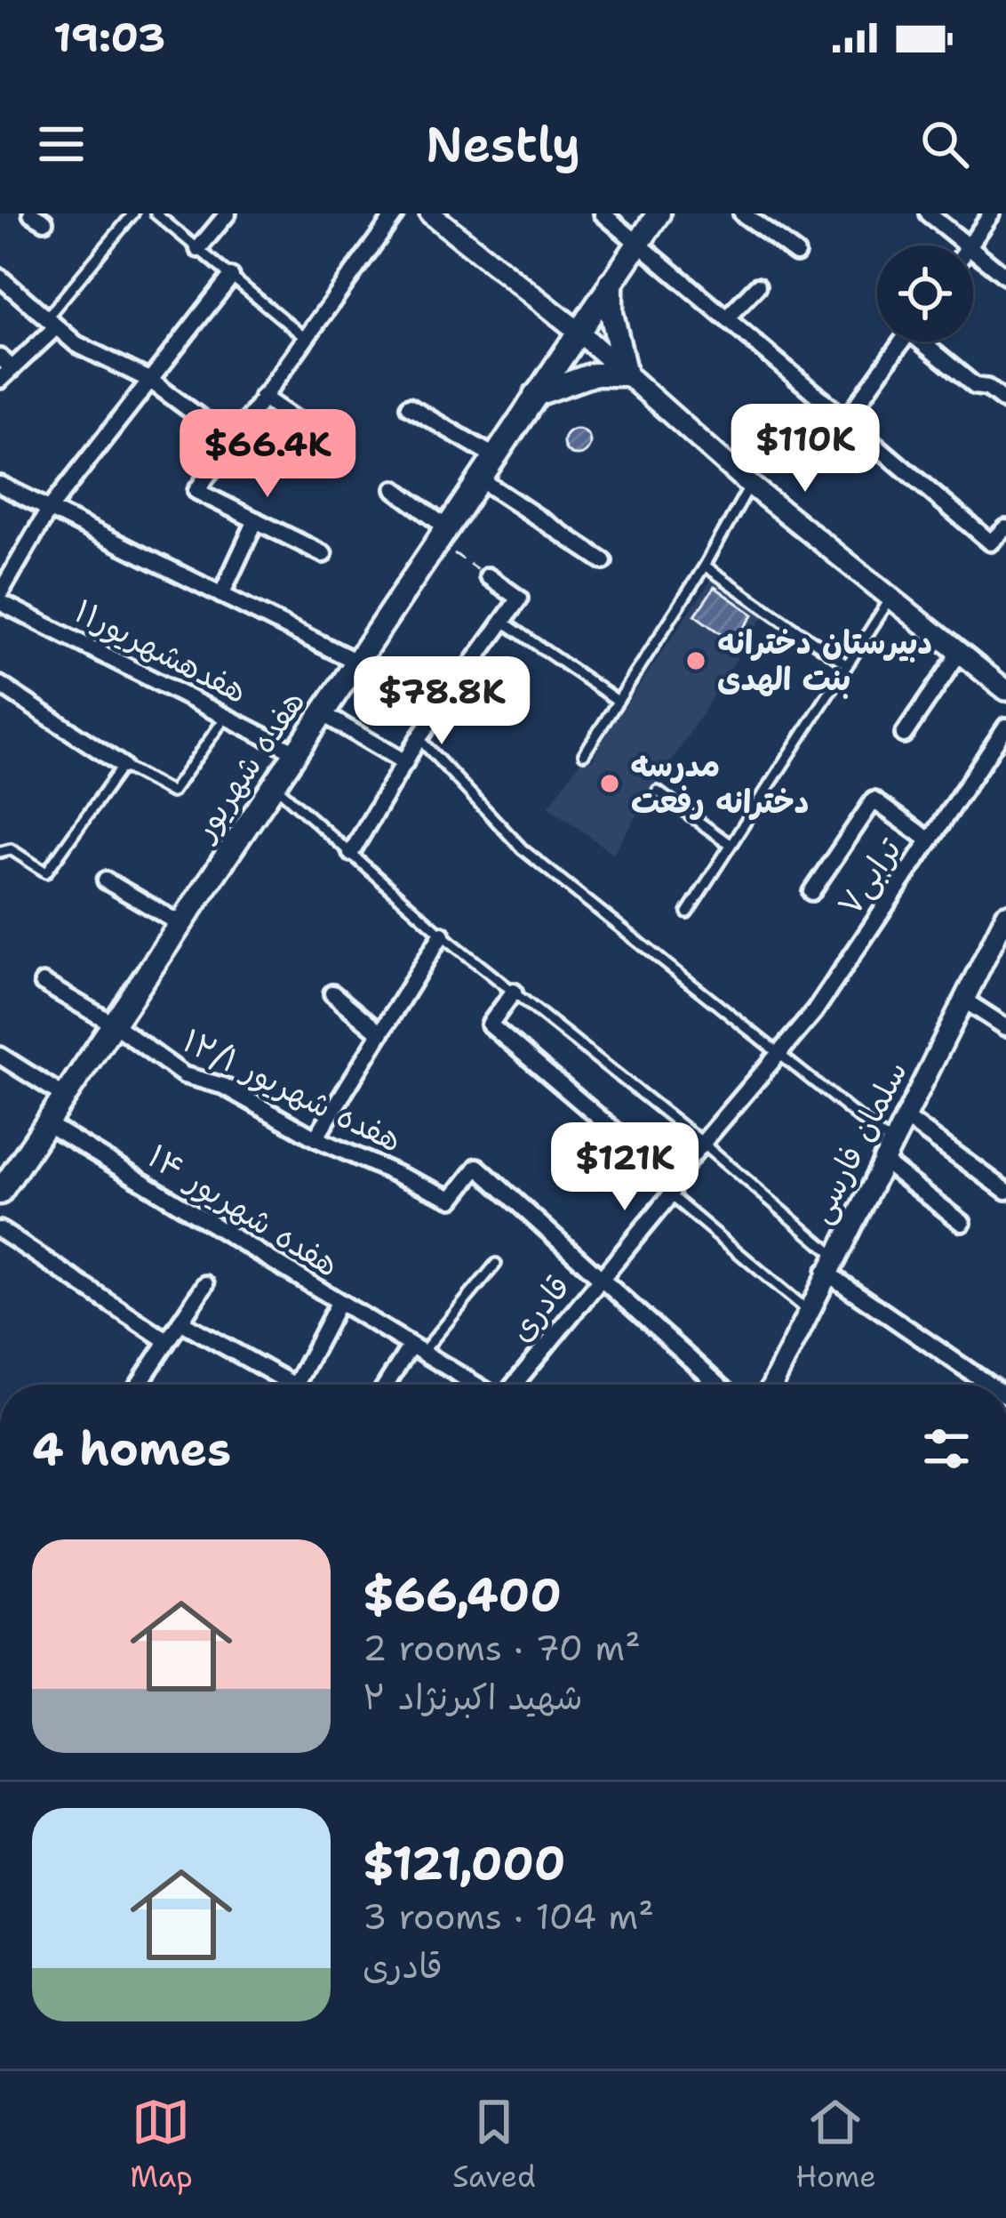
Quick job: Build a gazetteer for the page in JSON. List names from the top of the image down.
{
  "streets": {
    "main road": ["هفده شهریور"],
    "street": [
      "هفدهشهریور۱۱",
      "ترابی۷",
      "هفده شهریور ۱۲/۱",
      "سلمان فارسی",
      "هفده شهریور ۱۴",
      "قادری"
    ]
  },
  "crossings": [
    ["هفدهشهریور۱۱", "هفده شهریور"],
    ["هفده شهریور", "هفده شهریور ۱۲/۱"],
    ["هفده شهریور", "هفده شهریور ۱۴"],
    ["ترابی۷", "قادری"],
    ["هفده شهریور ۱۲/۱", "قادری"]
  ],
  "places": ["دبیرستان دخترانه بنت الهدی", "مدرسه دخترانه رفعت"],
  "page": {
    "status": "19:03",
    "header": "Nestly",
    "price": [
      "$110K",
      "$66.4K",
      "$78.8K",
      "$121K"
    ],
    "heading": "4 homes",
    "list": [
      {
        "name": "$66,400",
        "note": "2 rooms · 70 m² · شهید اکبرنژاد ۲"
      },
      {
        "name": "$121,000",
        "note": "3 rooms · 104 m² · قادری"
      }
    ],
    "tabs": ["Map", "Saved", "Home"]
  }
}
